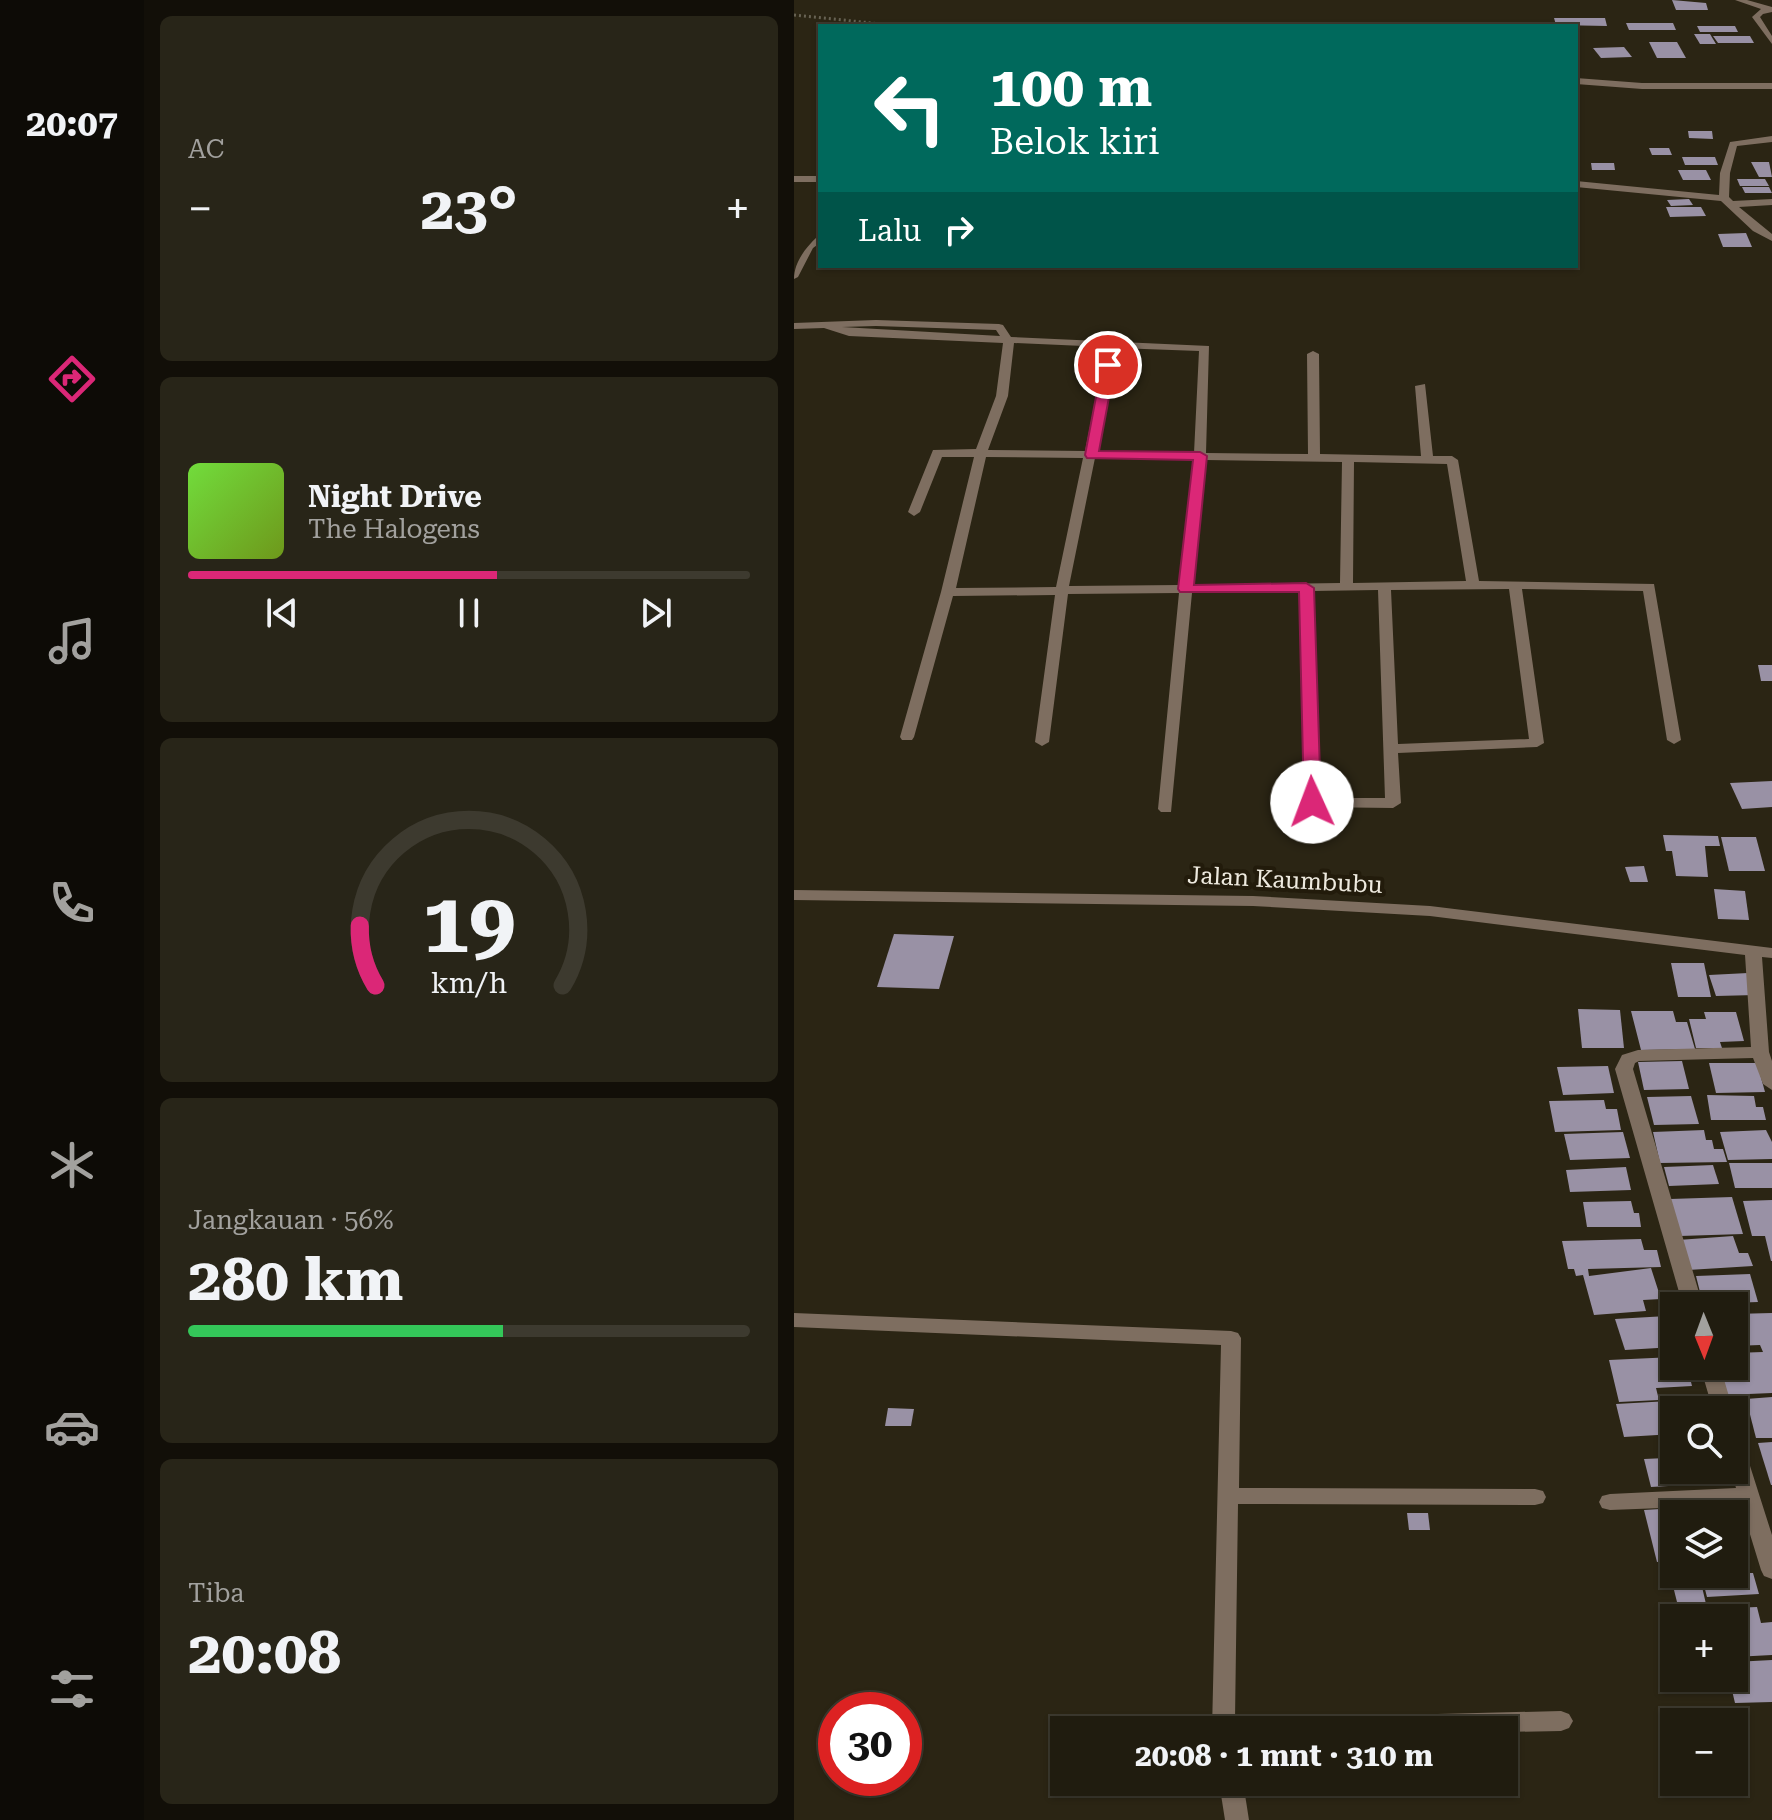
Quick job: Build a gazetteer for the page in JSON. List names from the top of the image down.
{
  "streets": {
    "street": ["Jalan Kaumbubu"]
  },
  "north": "bottom",
  "page": {
    "tabs": "20:07",
    "tile": [
      "AC",
      ["Jangkauan · 56%", "280 km"],
      ["Tiba", "20:08"]
    ],
    "turn": ["100 m", "Belok kiri"],
    "heat": ["−", "23°", "+"],
    "then": "Lalu",
    "song": ["Night Drive", "The Halogens"],
    "map_buttons": ["+", "−"],
    "limit": "30",
    "trip": "20:08 · 1 mnt · 310 m",
    "gauge": ["19", "km/h"]
  }
}
